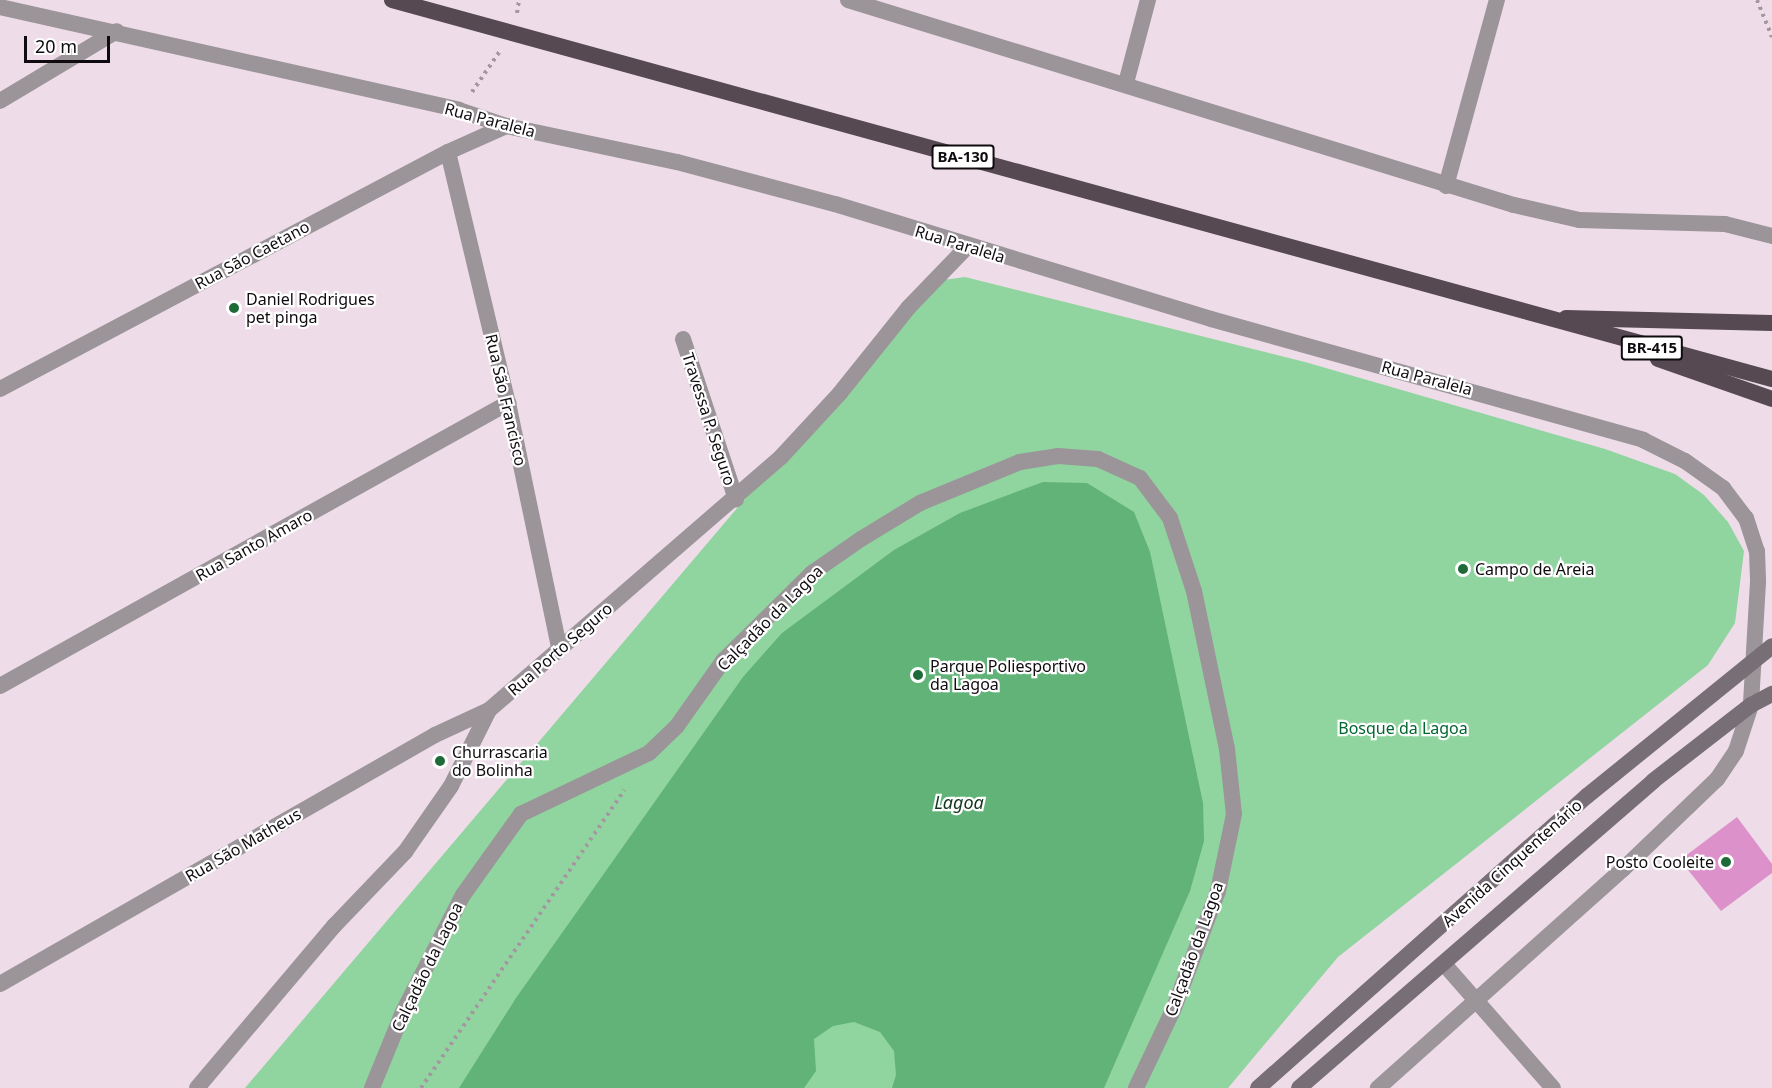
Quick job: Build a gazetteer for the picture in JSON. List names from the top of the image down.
{
  "streets": {
    "highway": ["BA-130", "BR-415"],
    "main road": ["Avenida Cinquentenário"],
    "street": [
      "Rua Paralela",
      "Rua São Caetano",
      "Rua São Francisco",
      "Travessa P. Seguro",
      "Rua Santo Amaro",
      "Calçadão da Lagoa",
      "Rua Porto Seguro",
      "Rua São Matheus"
    ]
  },
  "crossings": [
    ["Rua Paralela", "Rua São Caetano"],
    ["Rua Paralela", "Rua Porto Seguro"],
    ["Rua Paralela", "Avenida Cinquentenário"],
    ["BA-130", "BR-415"],
    ["Rua São Caetano", "Rua São Francisco"],
    ["Rua São Francisco", "Rua Santo Amaro"],
    ["Rua São Francisco", "Rua Porto Seguro"],
    ["Travessa P. Seguro", "Rua Porto Seguro"],
    ["Rua Porto Seguro", "Rua São Matheus"]
  ],
  "water": ["Lagoa"],
  "parks": ["Bosque da Lagoa"],
  "places": [
    "Daniel Rodrigues pet pinga",
    "Campo de Areia",
    "Parque Poliesportivo da Lagoa",
    "Churrascaria do Bolinha",
    "Posto Cooleite"
  ],
  "scale_bar": "20 m"
}
